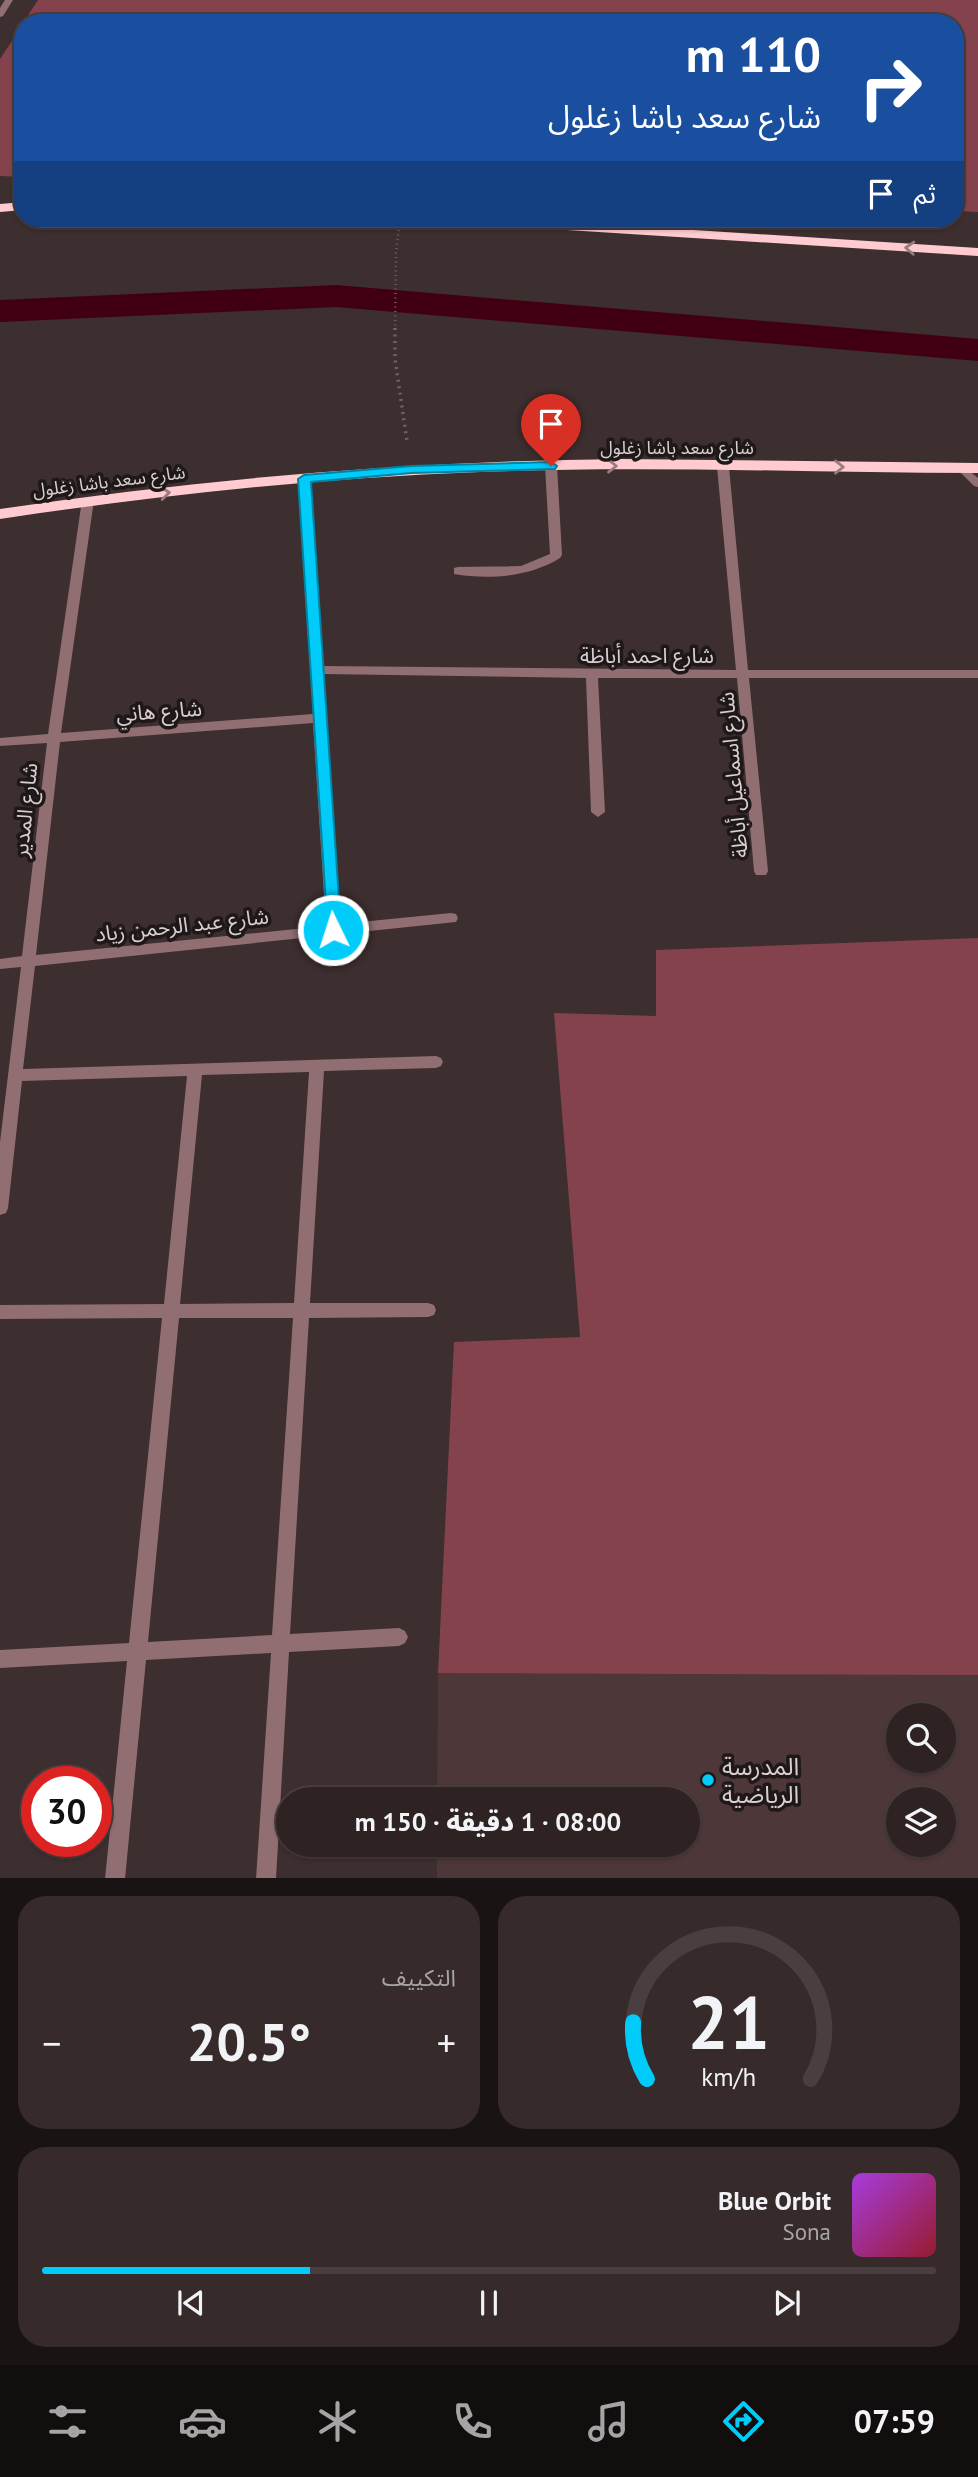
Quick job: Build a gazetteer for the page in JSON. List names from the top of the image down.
{
  "streets": {
    "highway": ["شارع سعد باشا زغلول"],
    "street": [
      "شارع احمد أباظة",
      "شارع هاني",
      "شارع اسماعيل أباظة",
      "شارع المدير",
      "شارع عبد الرحمن زياد"
    ]
  },
  "crossings": [
    ["شارع سعد باشا زغلول", "شارع اسماعيل أباظة"],
    ["شارع سعد باشا زغلول", "شارع المدير"],
    ["شارع احمد أباظة", "شارع اسماعيل أباظة"],
    ["شارع هاني", "شارع المدير"],
    ["شارع المدير", "شارع عبد الرحمن زياد"]
  ],
  "one_way": ["شارع سعد باشا زغلول"],
  "places": ["المدرسة الرياضية"],
  "page": {
    "turn": ["110 m", "شارع سعد باشا زغلول"],
    "then": "ثم",
    "limit": "30",
    "trip": "08:00 · 1 دقيقة · 150 m",
    "tile": "التكييف",
    "heat": ["−", "20.5°", "+"],
    "song": ["Blue Orbit", "Sona"],
    "tabs": "07:59",
    "gauge": ["21", "km/h"]
  }
}
